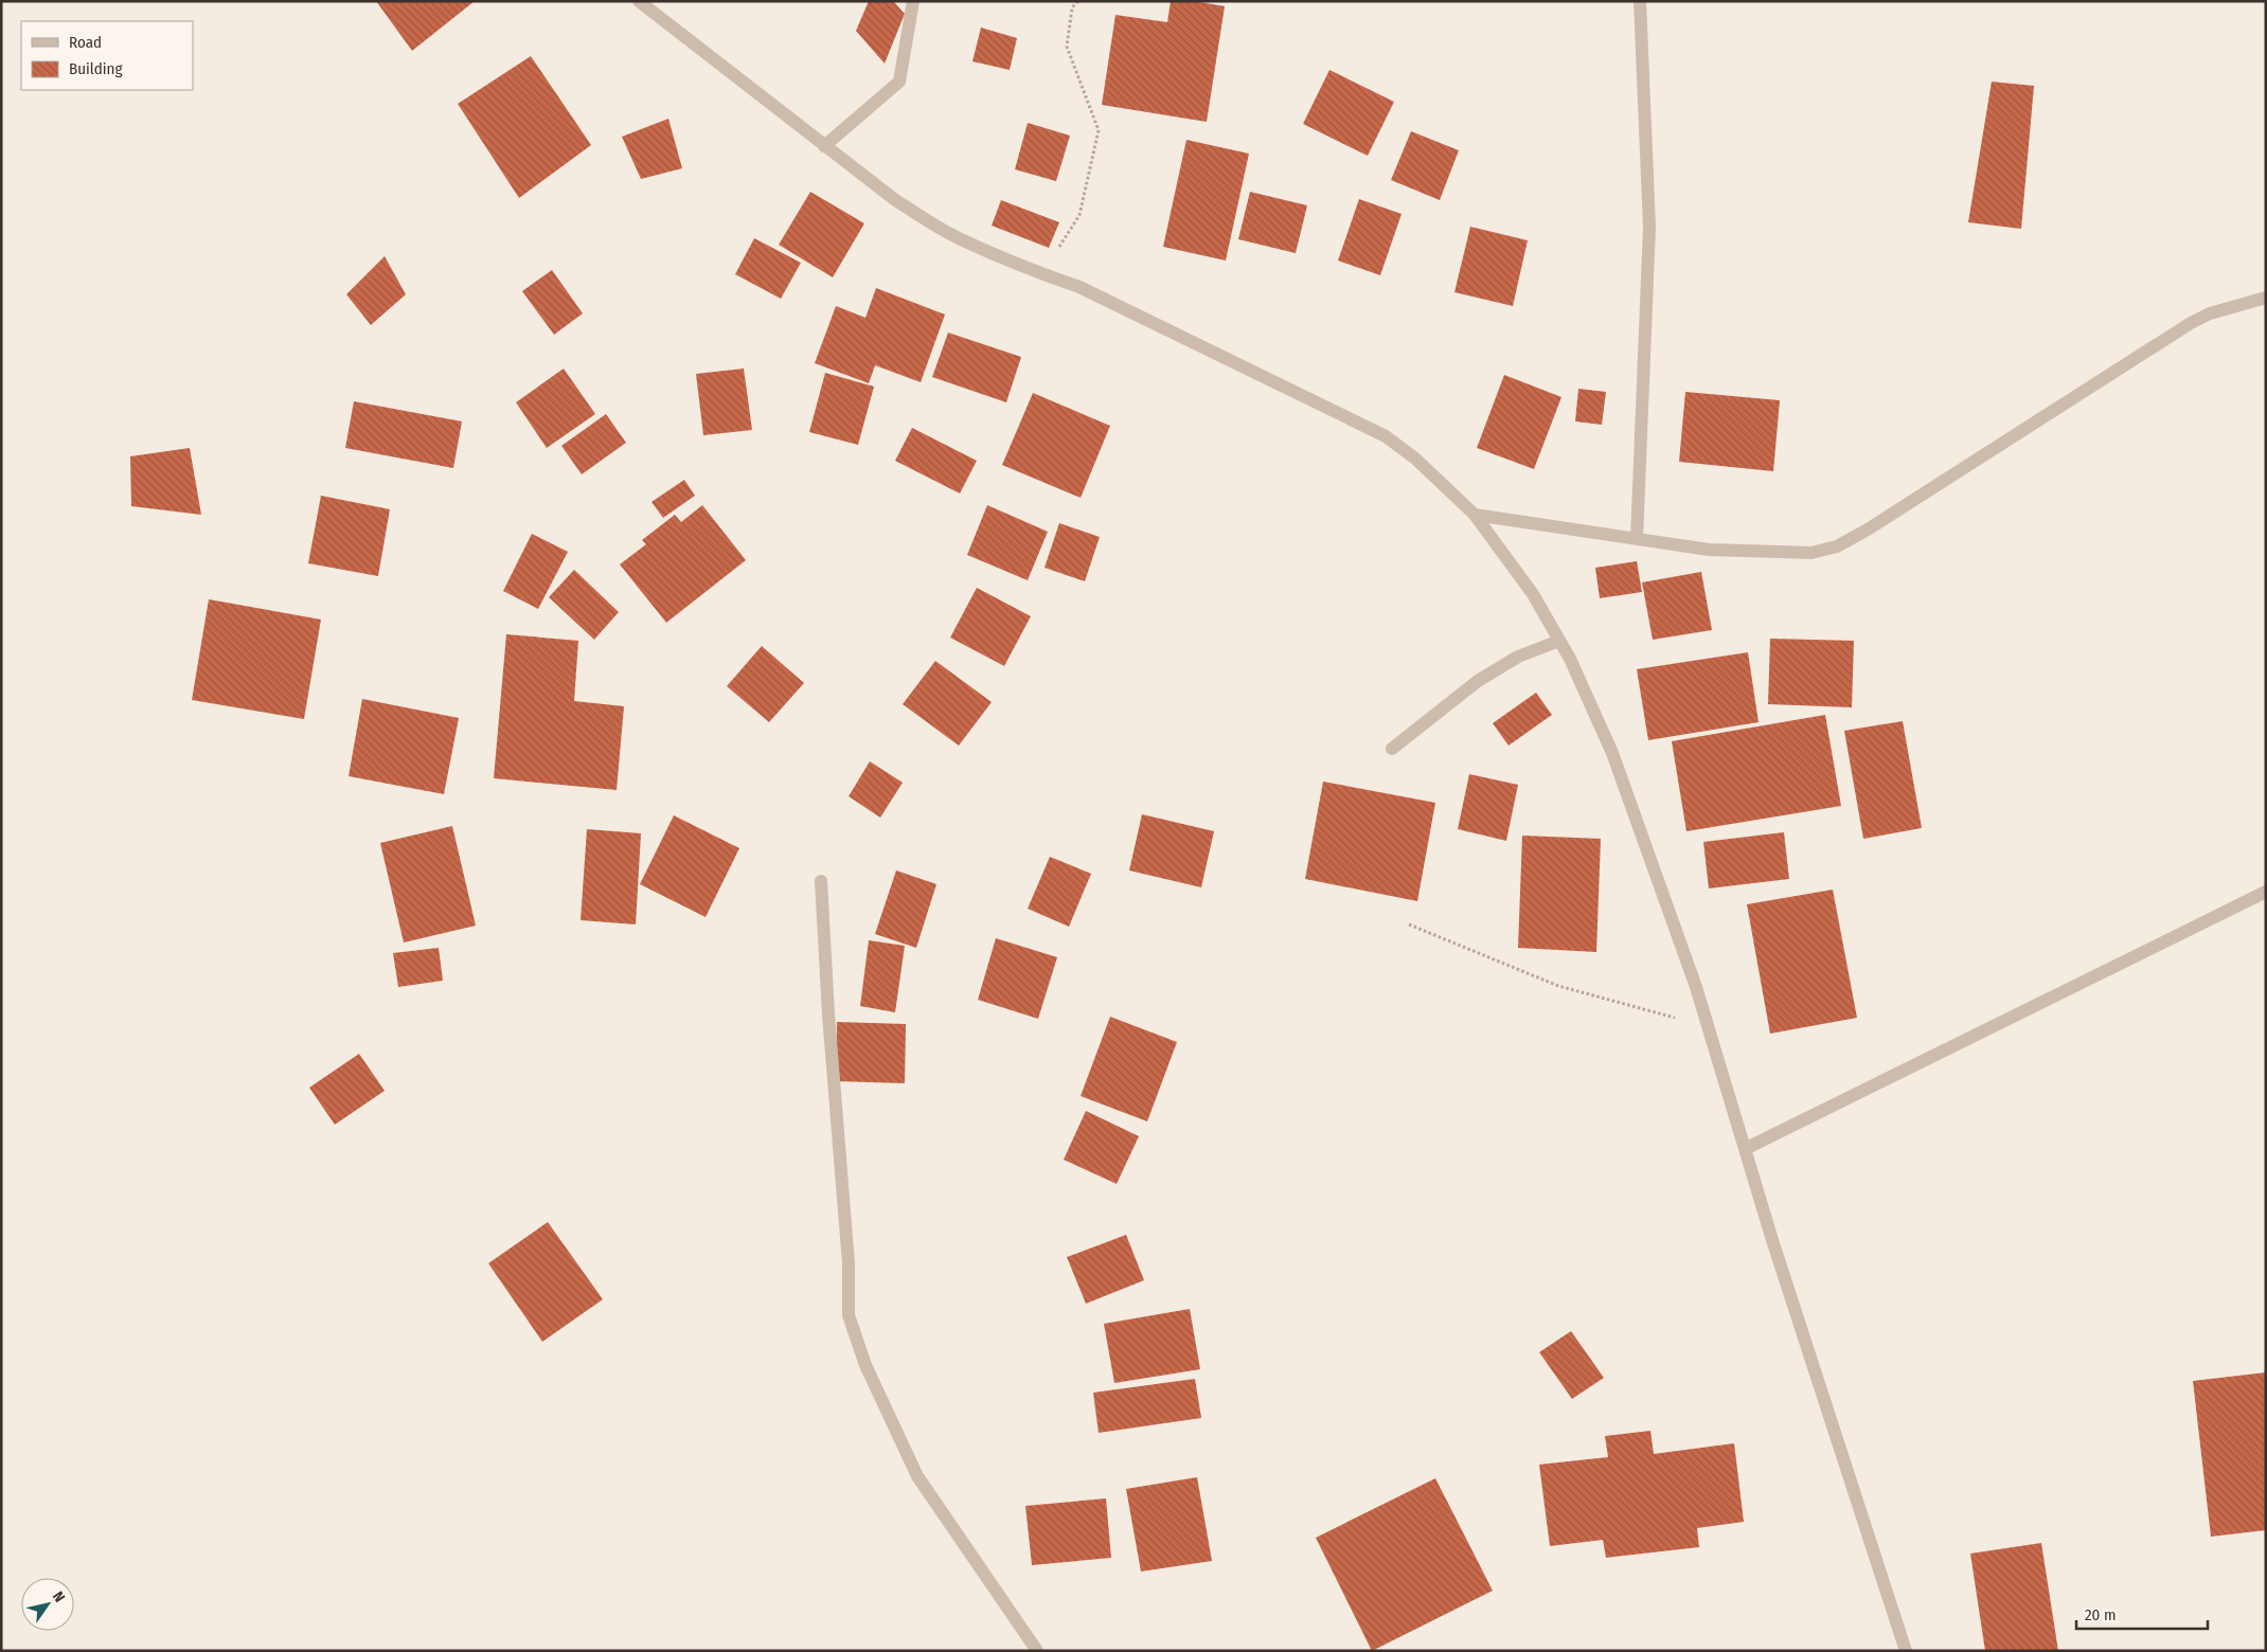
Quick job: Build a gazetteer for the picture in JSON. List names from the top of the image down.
{
  "legend": ["Road", "Building"],
  "scale_bar": "20 m",
  "north": "top right"
}
